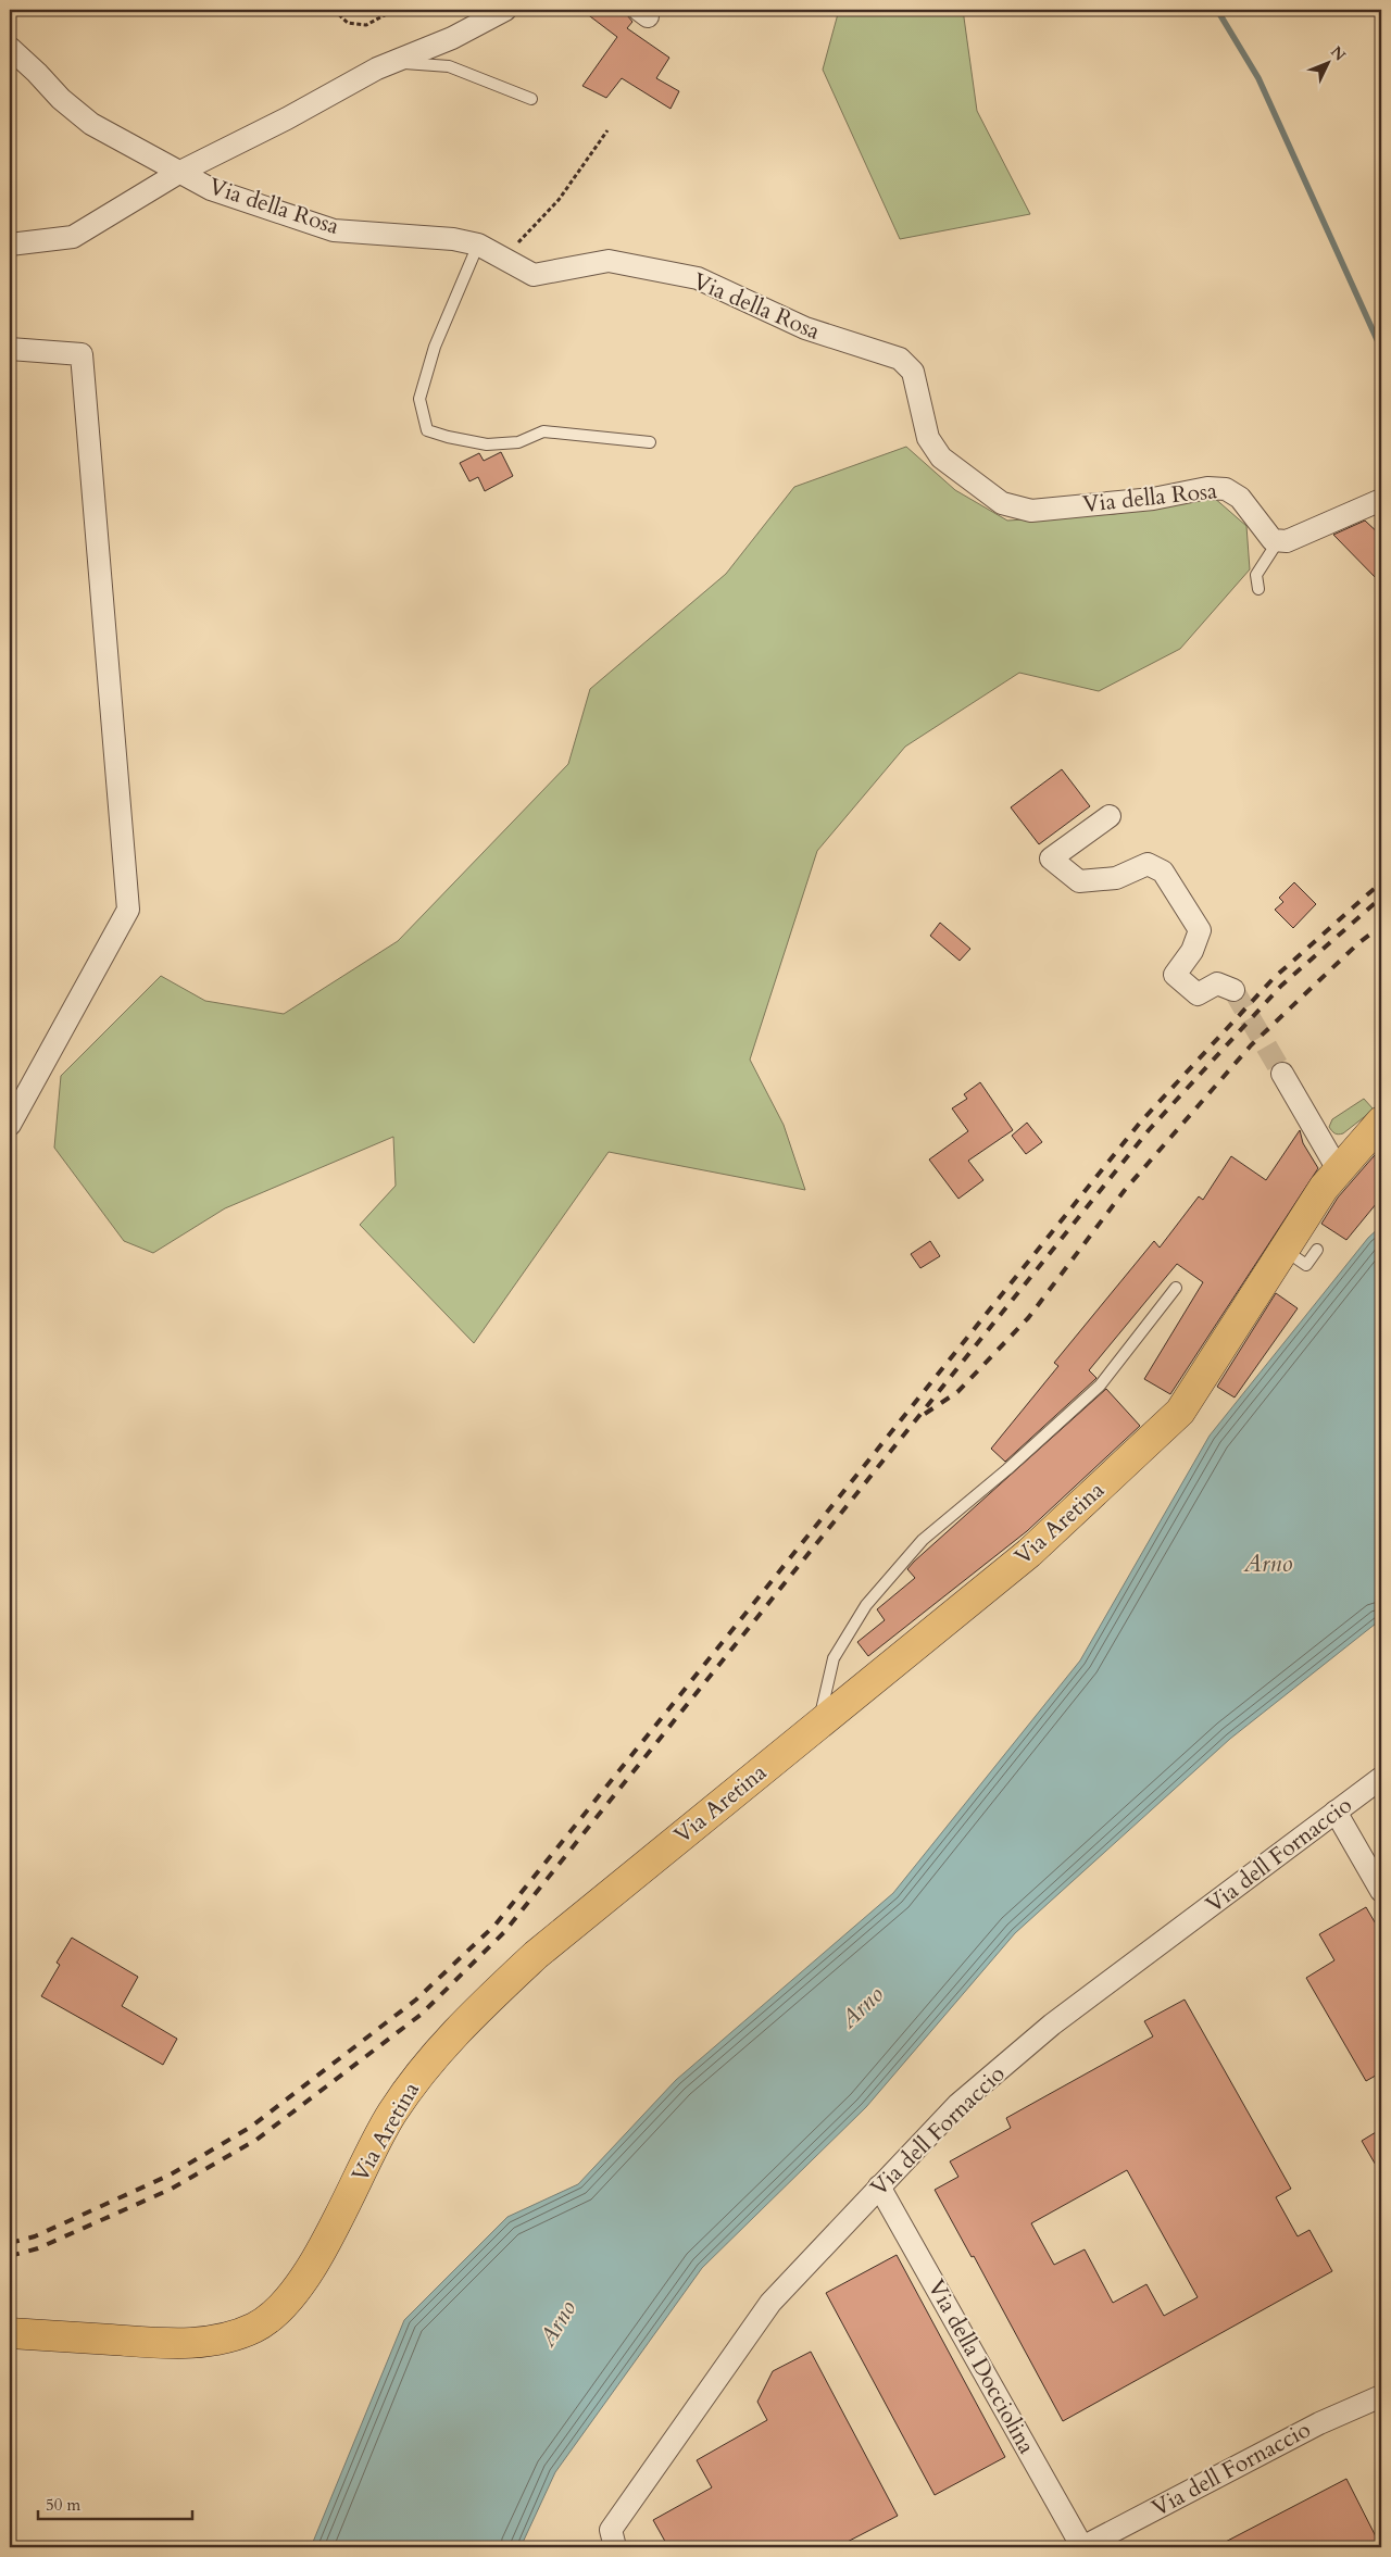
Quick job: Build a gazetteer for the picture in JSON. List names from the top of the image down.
{
  "streets": {
    "main road": ["Via Aretina"],
    "street": ["Via della Rosa", "Via dell Fornaccio", "Via della Docciolina"]
  },
  "crossings": [
    ["Via dell Fornaccio", "Via della Docciolina"]
  ],
  "water": ["Arno"],
  "scale_bar": "50 m",
  "north": "top right"
}
